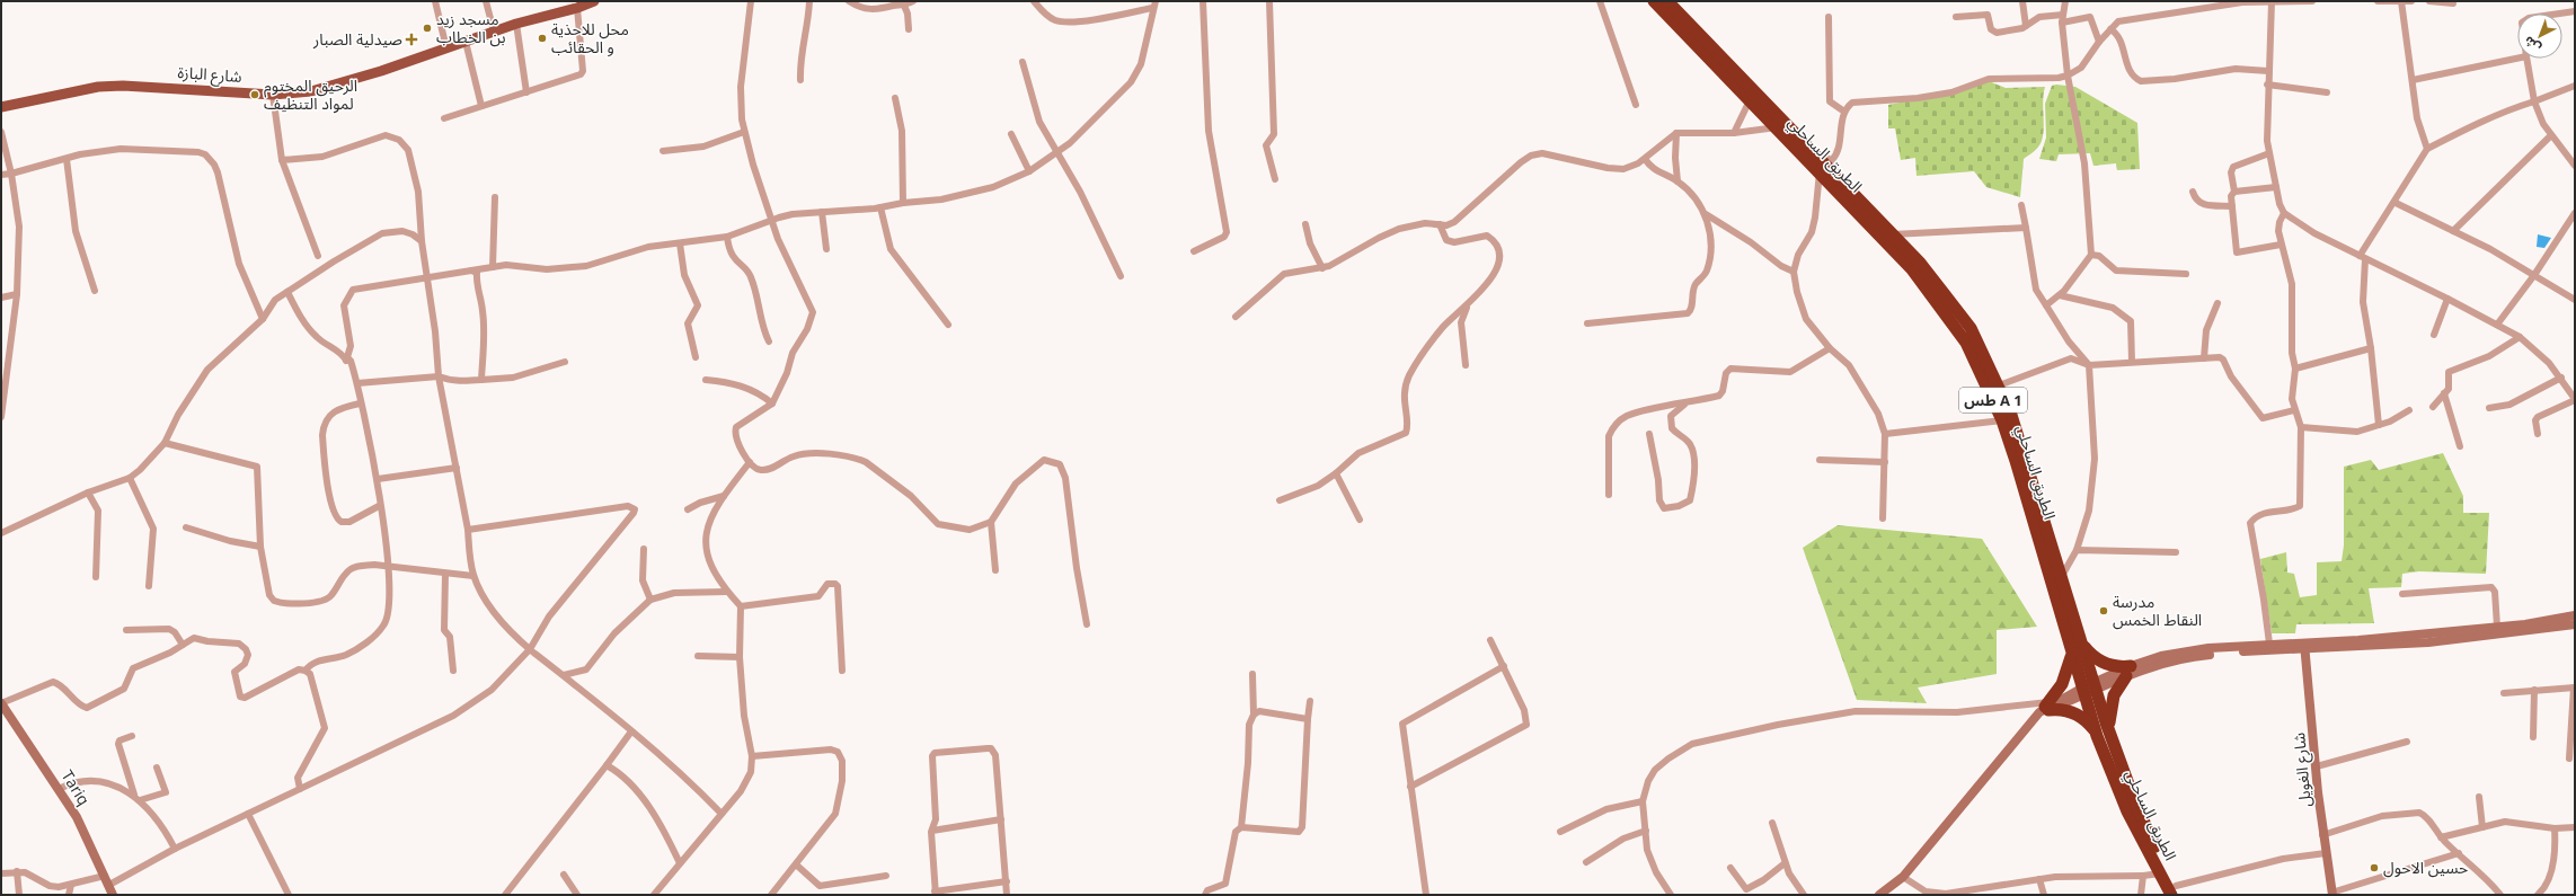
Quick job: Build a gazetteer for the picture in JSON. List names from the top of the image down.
{
  "streets": {
    "highway": ["الطريق الساحلي", "طس A 1"],
    "main road": ["شارع البازة"],
    "street": ["شارع الغويل", "Tariq"]
  },
  "places": {
    "other": [
      "مسجد زيد بن الخطاب",
      "محل للاحذية و الحقائب",
      "الرحيق المختوم لمواد التنظيف",
      "مدرسة النقاط الخمس",
      "حسين الاحول"
    ],
    "health": ["صيدلية الصبار"]
  },
  "north": "bottom left"
}
